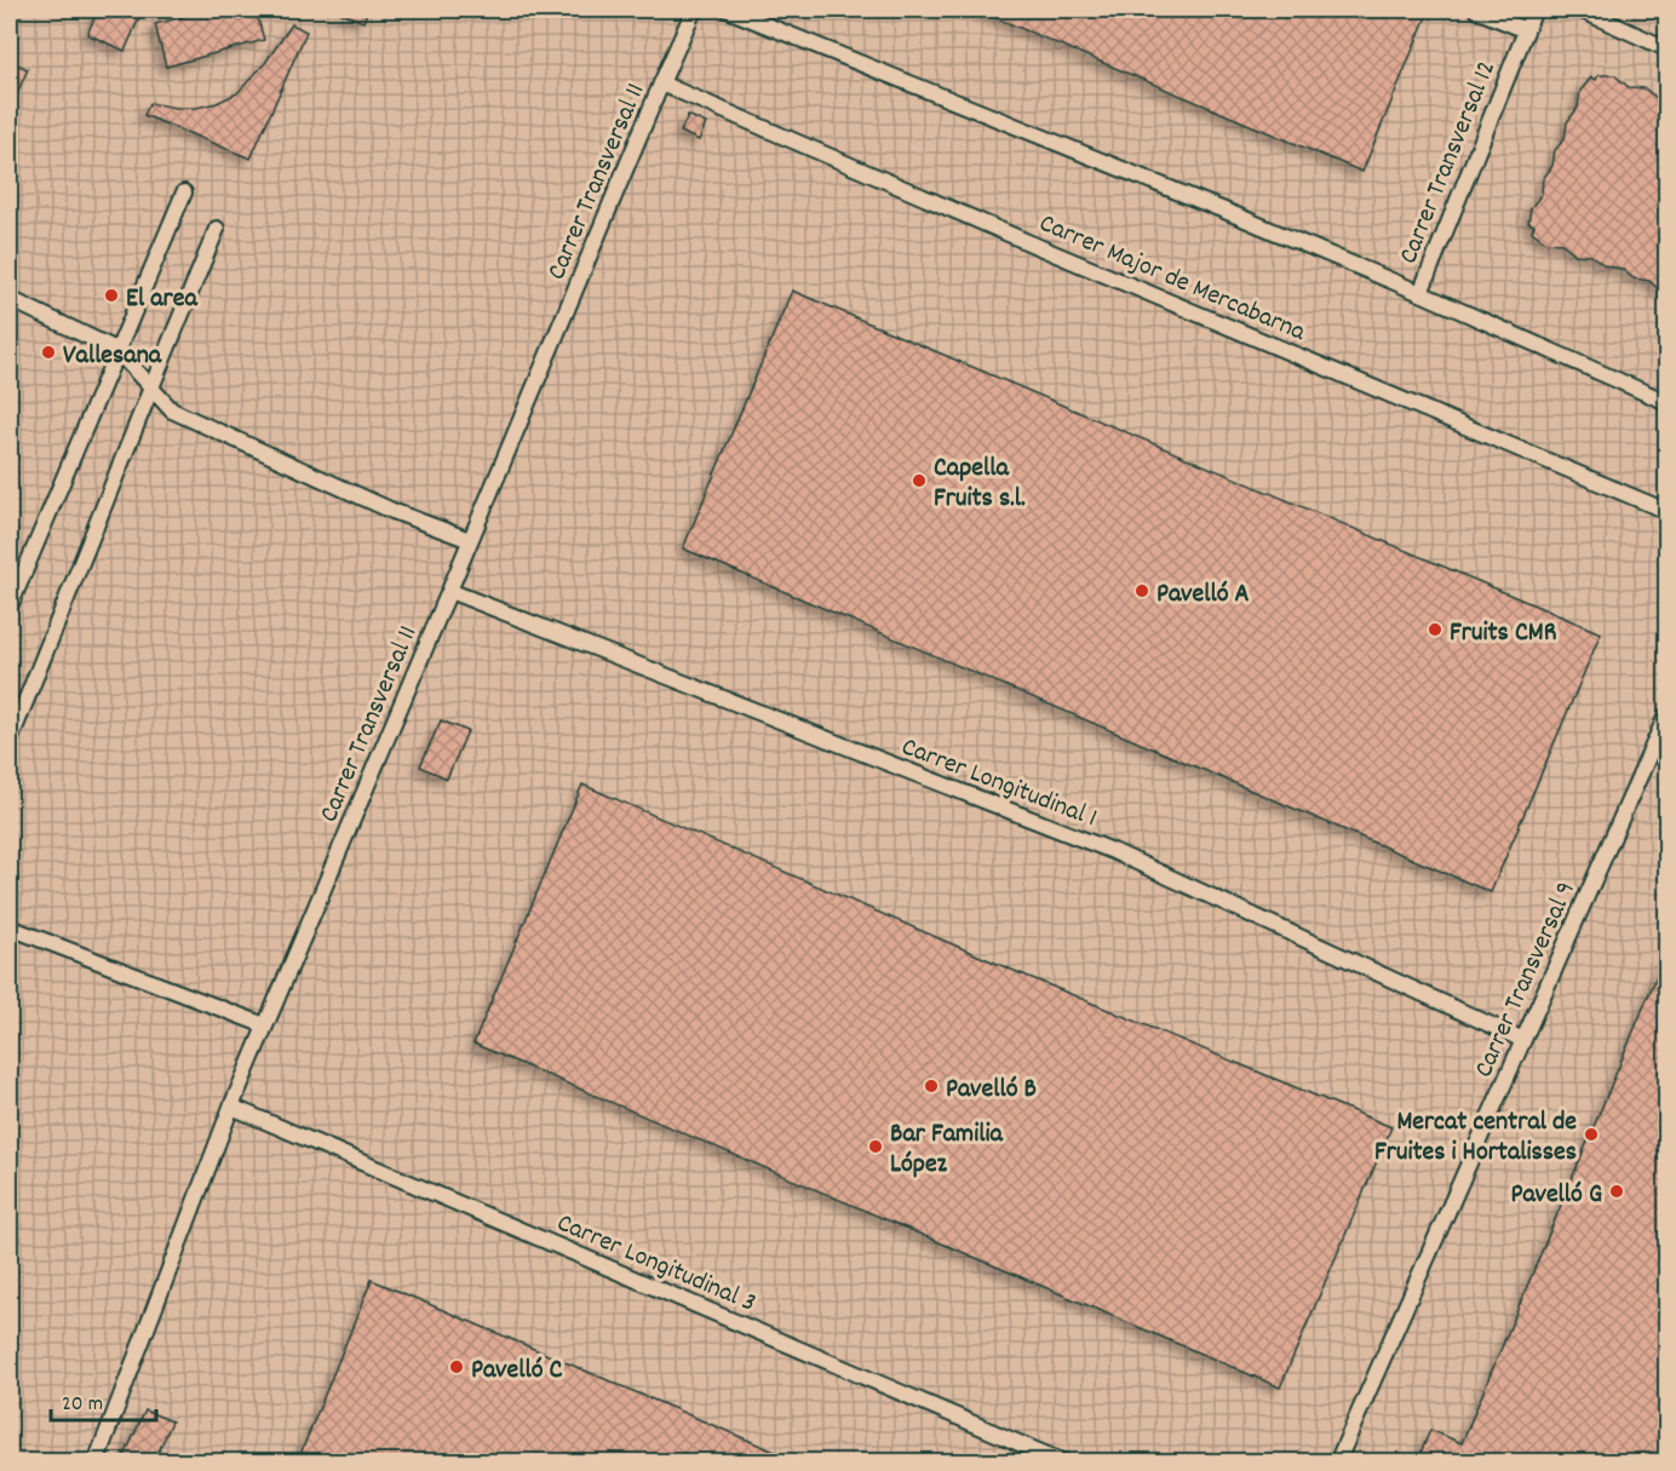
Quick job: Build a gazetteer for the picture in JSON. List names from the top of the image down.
{
  "streets": {
    "lane": [
      "Carrer Transversal 12",
      "Carrer Transversal 11",
      "Carrer Major de Mercabarna",
      "Carrer Longitudinal 1",
      "Carrer Transversal 9",
      "Carrer Longitudinal 3"
    ]
  },
  "crossings": [
    ["Carrer Transversal 11", "Carrer Major de Mercabarna"],
    ["Carrer Transversal 11", "Carrer Longitudinal 1"],
    ["Carrer Transversal 11", "Carrer Longitudinal 3"],
    ["Carrer Longitudinal 1", "Carrer Transversal 9"]
  ],
  "places": [
    "El area",
    "Vallesana",
    "Capella Fruits s.l.",
    "Pavelló A",
    "Fruits CMR",
    "Pavelló B",
    "Mercat central de Fruites i Hortalisses",
    "Bar Familia López",
    "Pavelló G",
    "Pavelló C"
  ],
  "scale_bar": "20 m"
}
